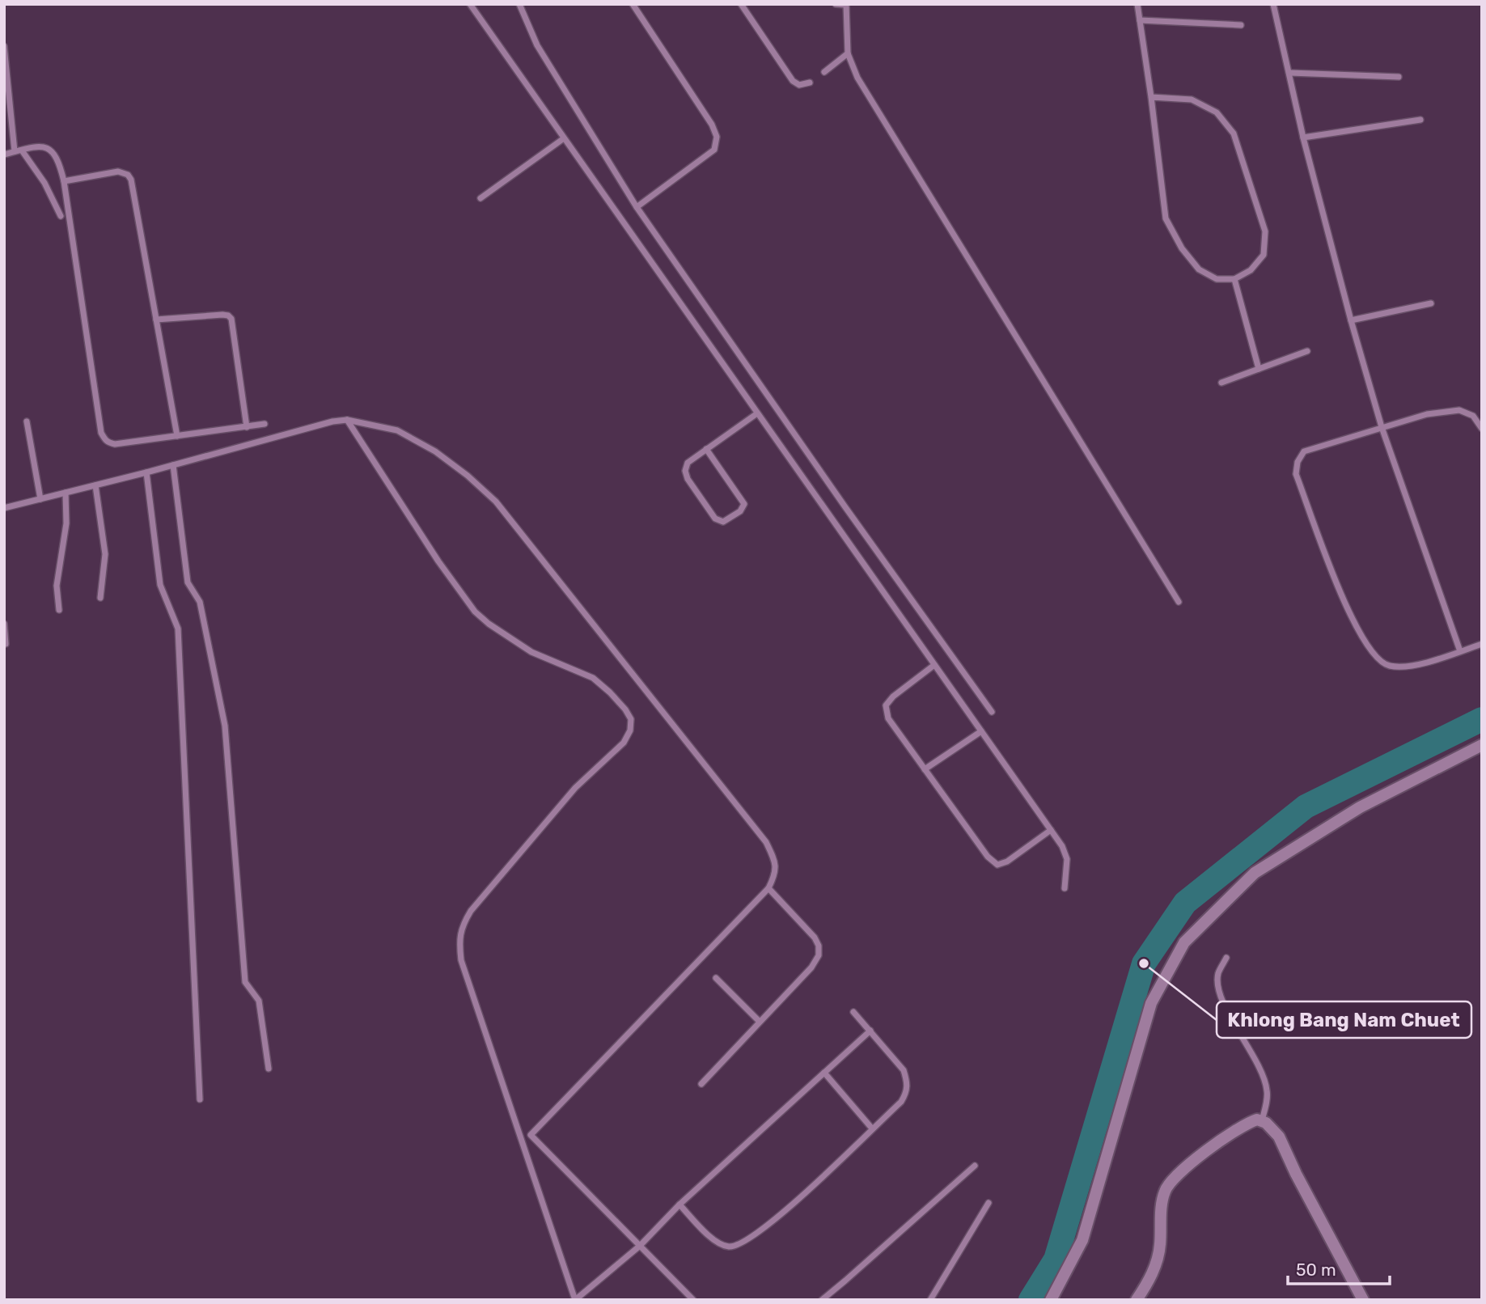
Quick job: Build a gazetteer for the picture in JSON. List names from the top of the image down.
{
  "places": ["Khlong Bang Nam Chuet"],
  "scale_bar": "50 m"
}
